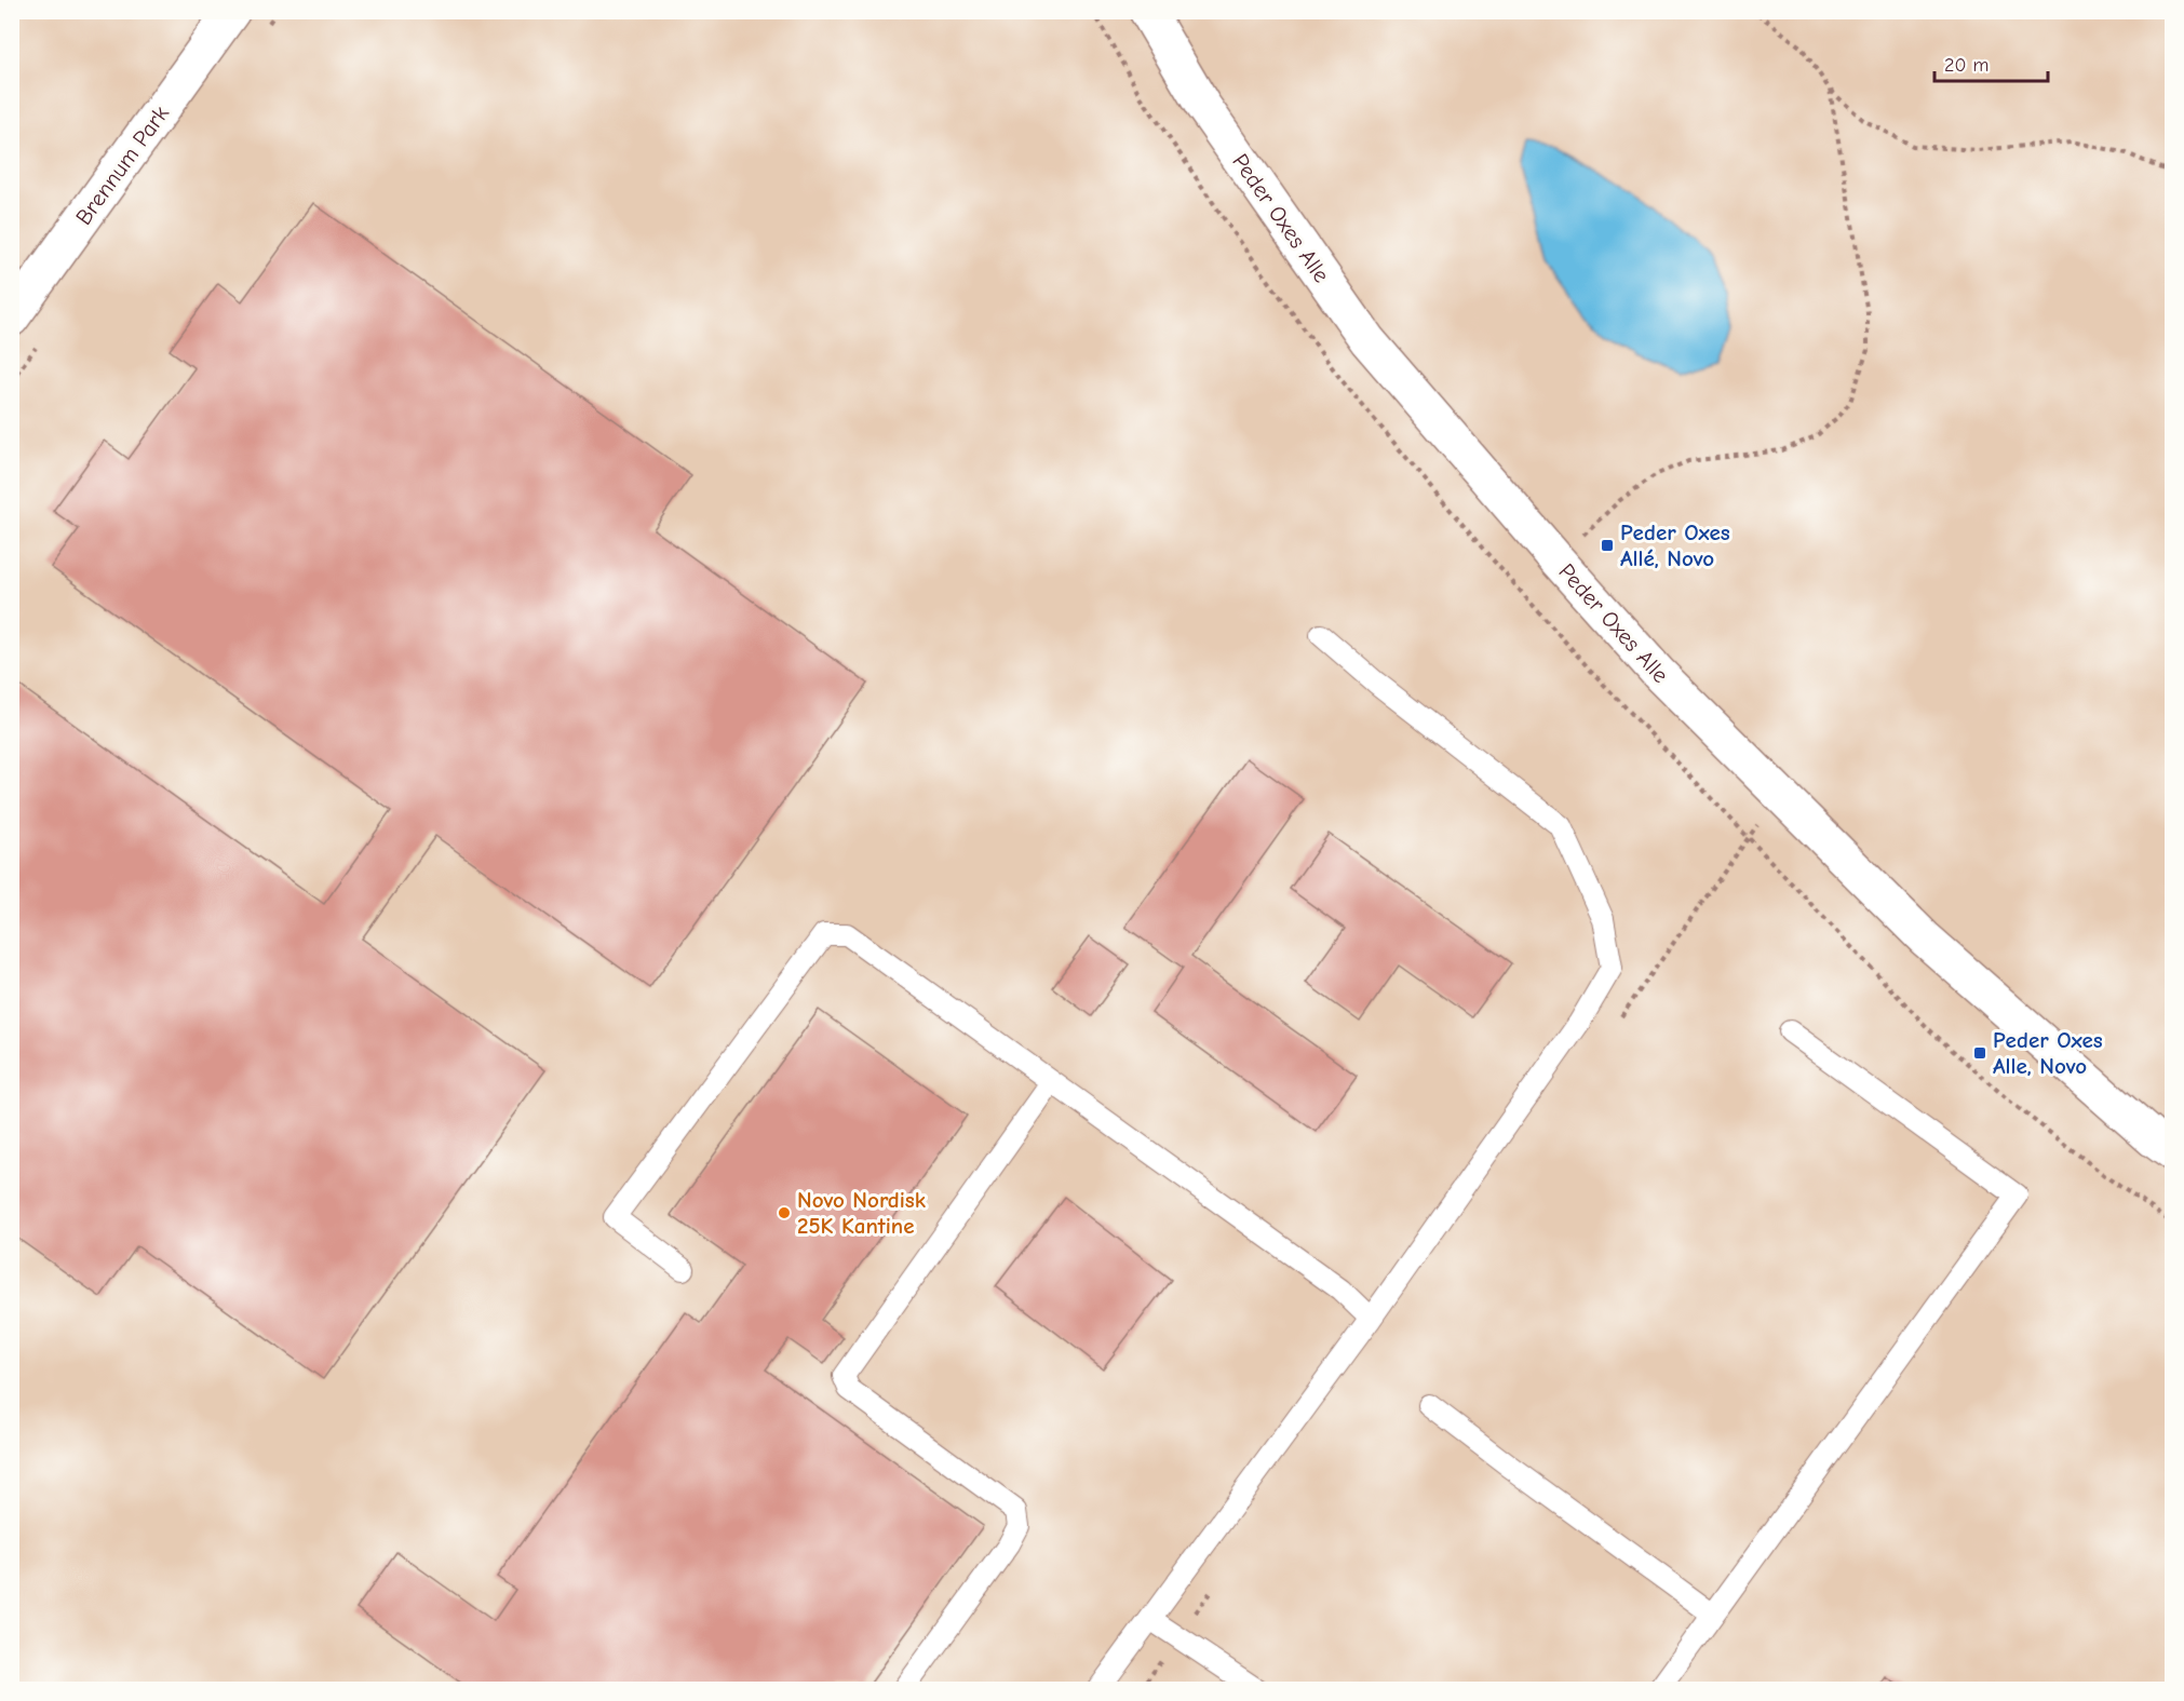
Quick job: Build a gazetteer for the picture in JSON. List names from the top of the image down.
{
  "streets": {
    "street": ["Brennum Park", "Peder Oxes Alle"]
  },
  "places": {
    "transit": ["Peder Oxes Allé, Novo", "Peder Oxes Alle, Novo"],
    "other": ["Novo Nordisk 25K Kantine"]
  },
  "scale_bar": "20 m"
}
